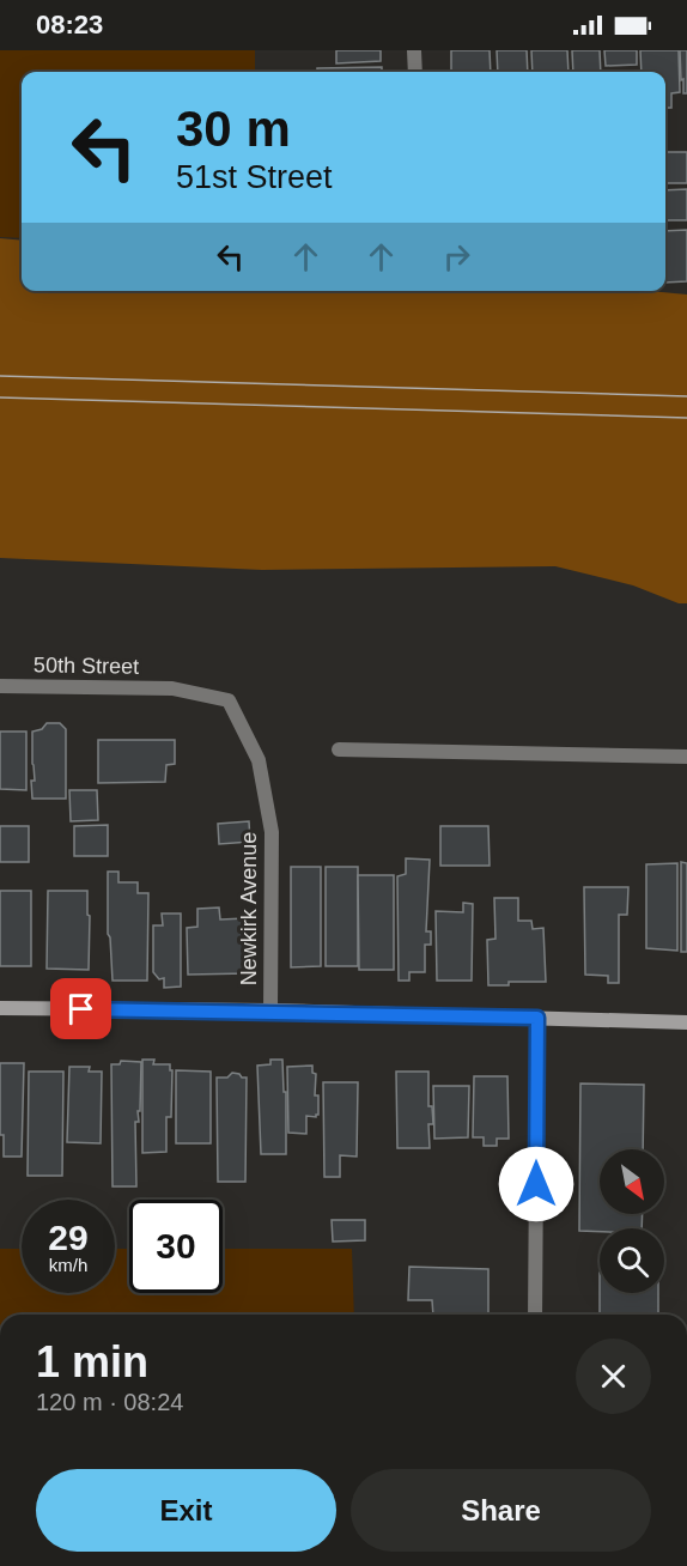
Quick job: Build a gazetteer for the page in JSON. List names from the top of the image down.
{
  "streets": {
    "street": ["50th Street", "Newkirk Avenue"]
  },
  "crossings": [
    ["50th Street", "Newkirk Avenue"]
  ],
  "north": "bottom right",
  "page": {
    "status": "08:23",
    "turn": ["30 m", "51st Street"],
    "speed": "29 km/h",
    "limit": "30",
    "heading": ["1 min", "120 m · 08:24"],
    "buttons": ["Exit", "Share"]
  }
}
